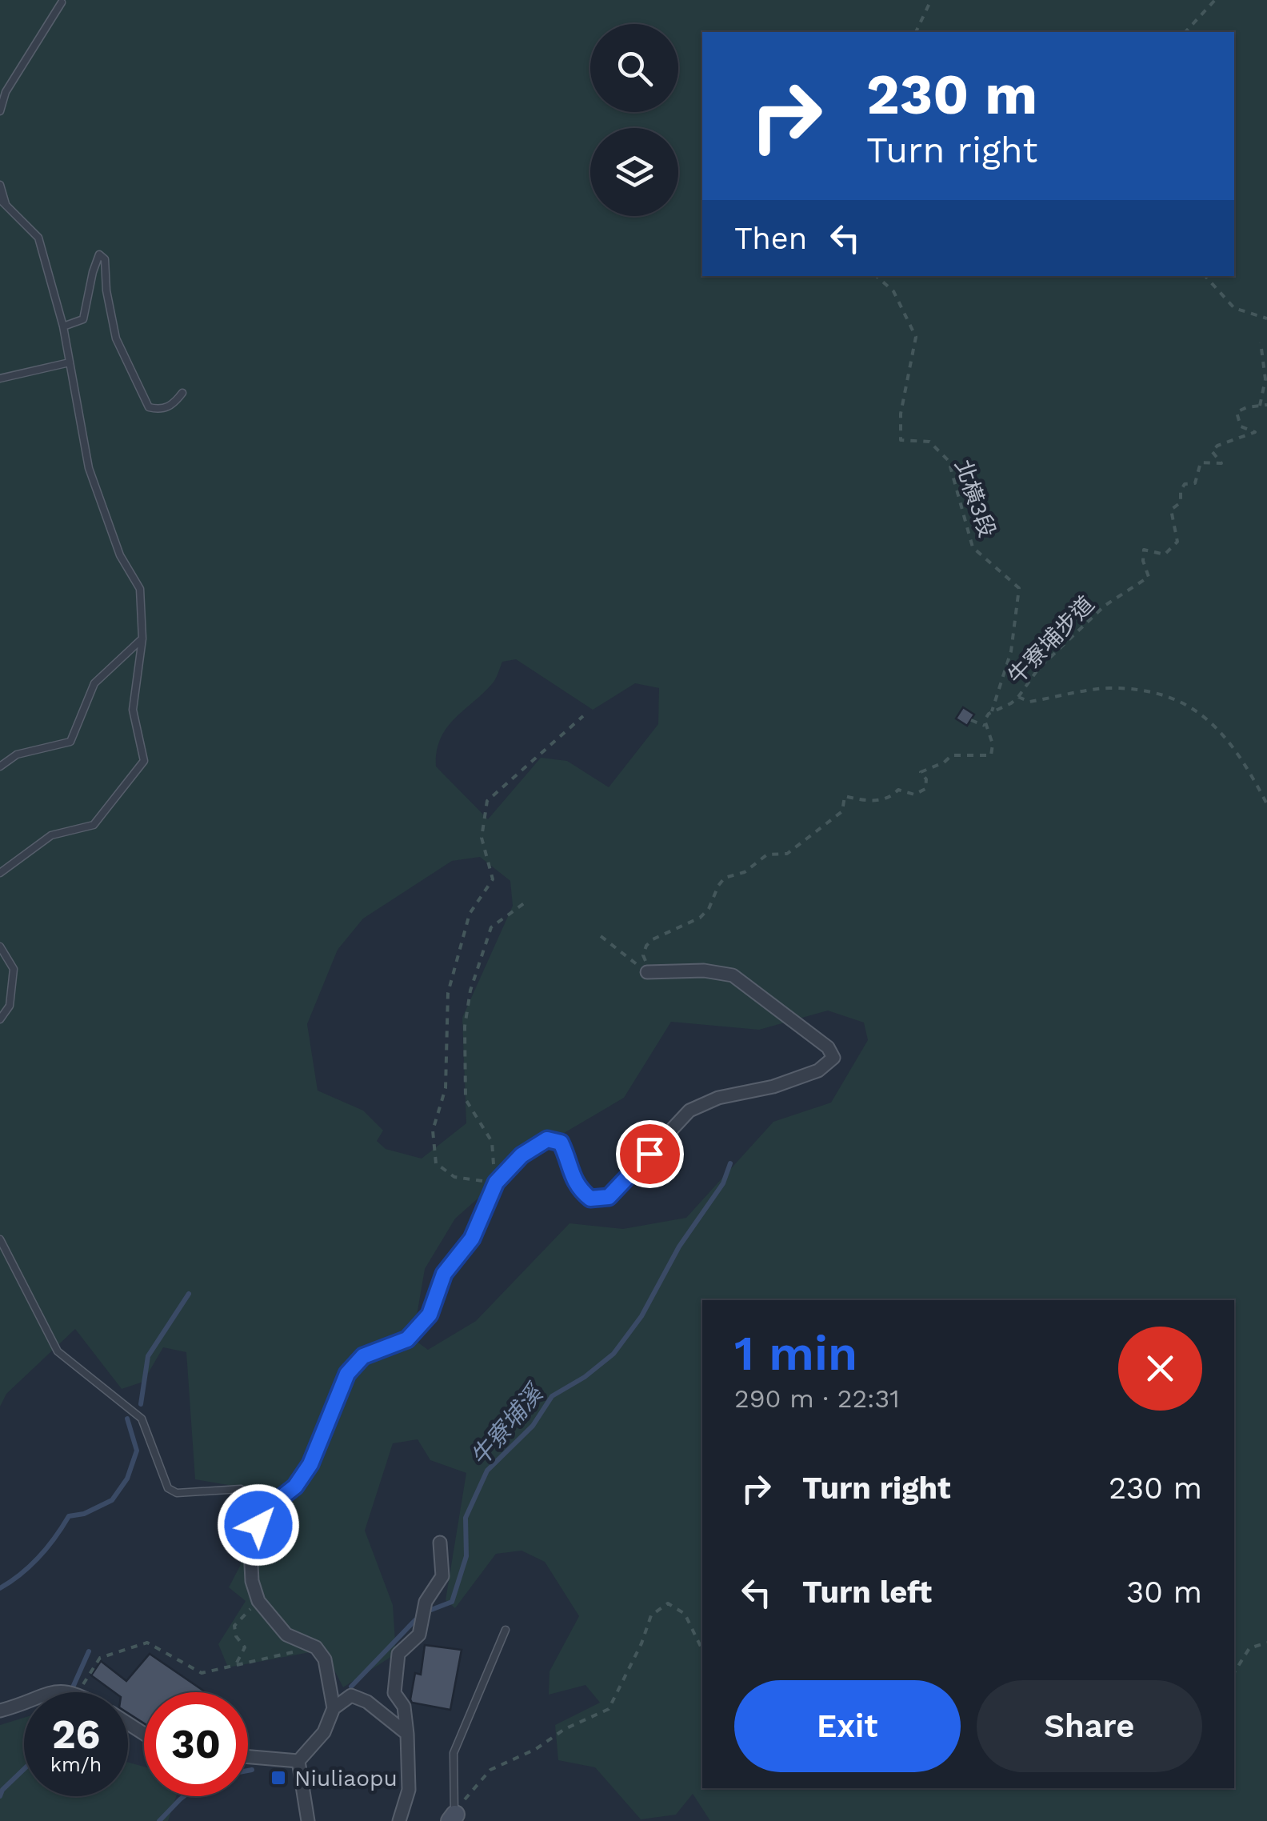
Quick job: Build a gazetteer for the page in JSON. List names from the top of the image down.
{
  "streets": {
    "path": ["北橫3段", "牛寮埔步道"]
  },
  "crossings": [
    ["北橫3段", "牛寮埔步道"]
  ],
  "water": ["牛寮埔溪"],
  "places": {
    "transit": ["Niuliaopu"]
  },
  "page": {
    "turn": ["230 m", "Turn right"],
    "then": "Then",
    "heading": ["1 min", "290 m · 22:31"],
    "list": [
      {
        "name": "Turn right",
        "value": "230 m"
      },
      {
        "name": "Turn left",
        "value": "30 m"
      }
    ],
    "buttons": ["Exit", "Share"],
    "speed": "26 km/h",
    "limit": "30"
  }
}
